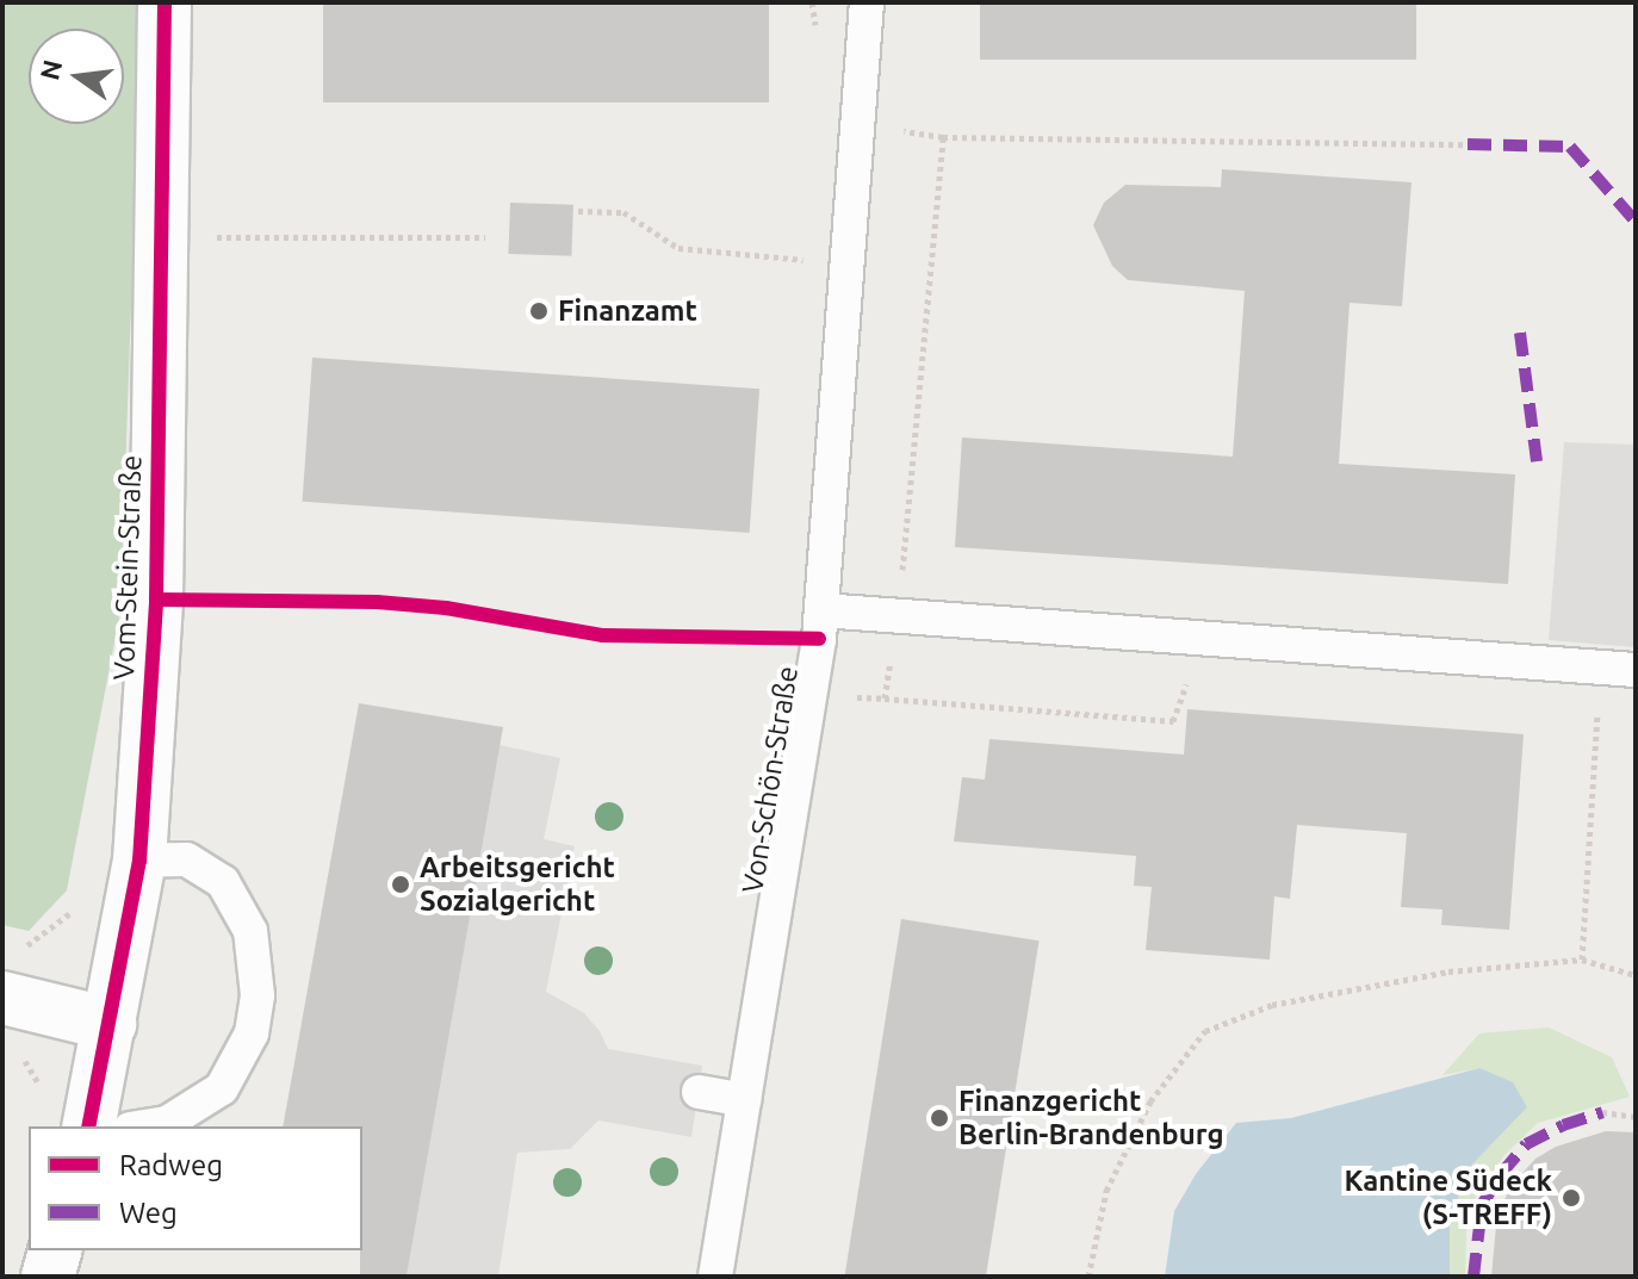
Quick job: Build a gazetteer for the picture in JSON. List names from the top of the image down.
{
  "streets": {
    "street": ["Vom-Stein-Straße"],
    "lane": ["Von-Schön-Straße"]
  },
  "places": [
    "Finanzamt",
    "Arbeitsgericht Sozialgericht",
    "Finanzgericht Berlin-Brandenburg",
    "Kantine Südeck (S-TREFF)"
  ],
  "legend": ["Radweg", "Weg"],
  "north": "left"
}
